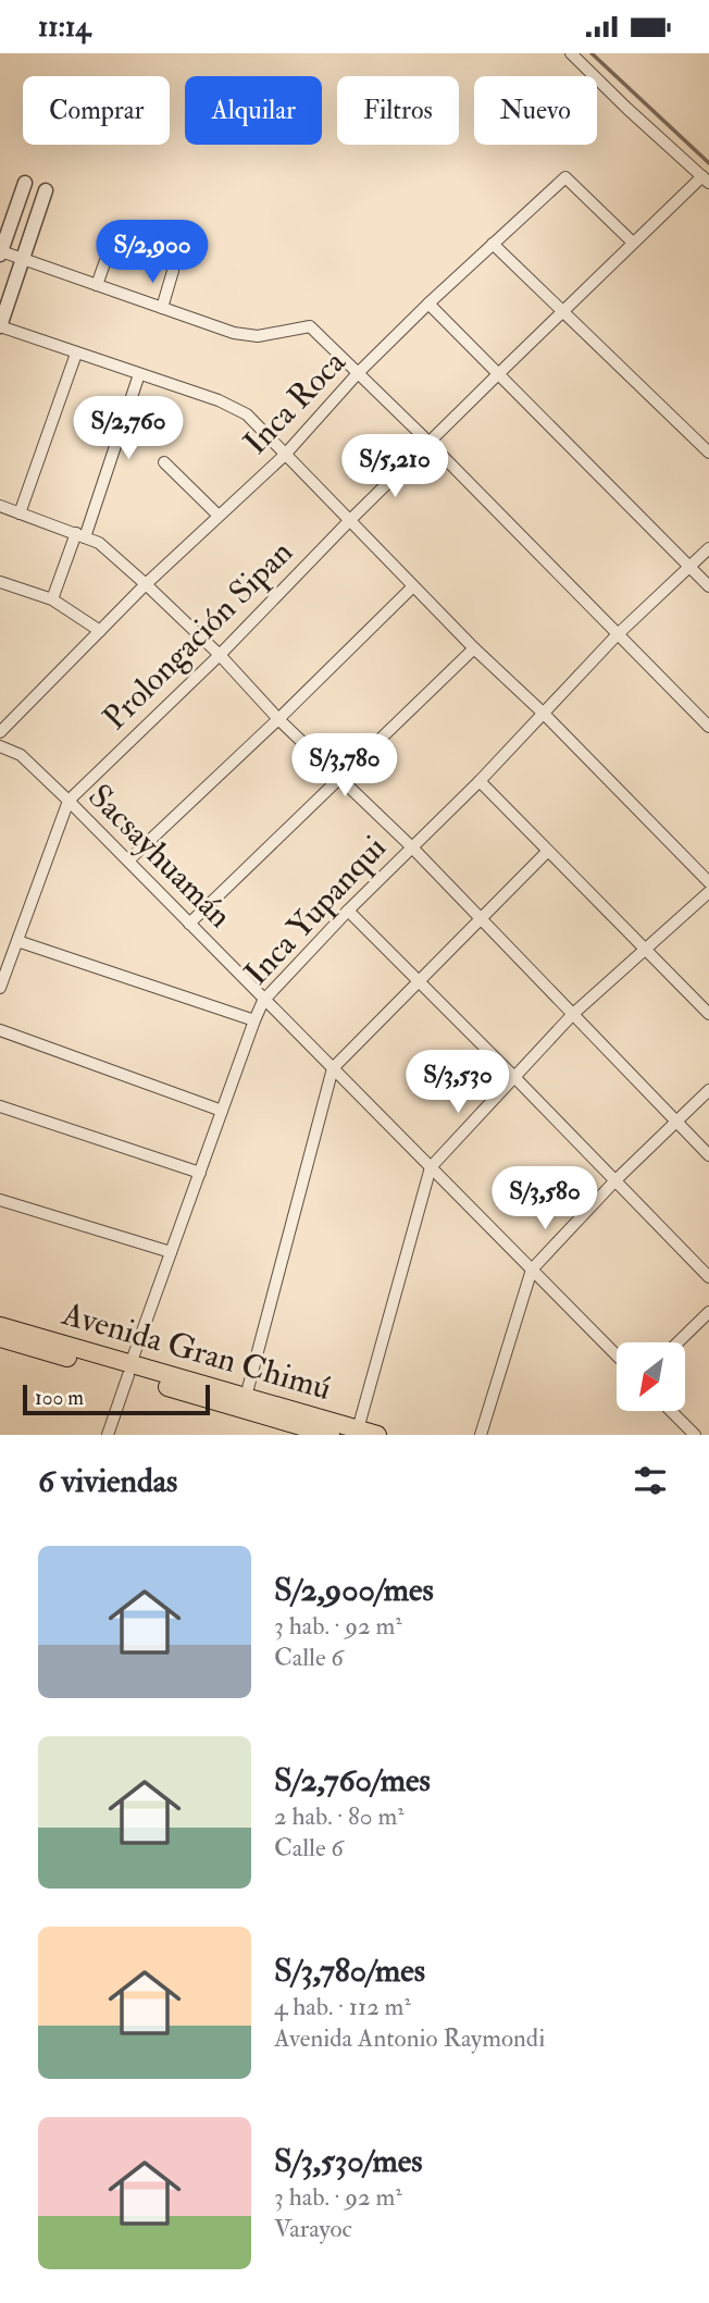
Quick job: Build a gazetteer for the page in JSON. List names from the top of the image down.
{
  "streets": {
    "highway": ["Avenida Gran Chimú"],
    "street": [
      "Inca Roca",
      "Prolongación Sipan",
      "Sacsayhuamán",
      "Inca Yupanqui"
    ]
  },
  "crossings": [
    ["Inca Roca", "Prolongación Sipan"],
    ["Prolongación Sipan", "Sacsayhuamán"],
    ["Sacsayhuamán", "Inca Yupanqui"],
    ["Inca Yupanqui", "Avenida Gran Chimú"]
  ],
  "scale_bar": "100 m",
  "north": "bottom left",
  "page": {
    "status": "11:14",
    "chip": [
      "Comprar",
      "Alquilar",
      "Filtros",
      "Nuevo"
    ],
    "price": [
      "S/2,900",
      "S/2,760",
      "S/5,210",
      "S/3,780",
      "S/3,530",
      "S/3,580"
    ],
    "scale": "100 m",
    "heading": "6 viviendas",
    "list": [
      {
        "name": "S/2,900/mes",
        "note": "3 hab. · 92 m² · Calle 6"
      },
      {
        "name": "S/2,760/mes",
        "note": "2 hab. · 80 m² · Calle 6"
      },
      {
        "name": "S/3,780/mes",
        "note": "4 hab. · 112 m² · Avenida Antonio Raymondi"
      },
      {
        "name": "S/3,530/mes",
        "note": "3 hab. · 92 m² · Varayoc"
      }
    ]
  }
}
